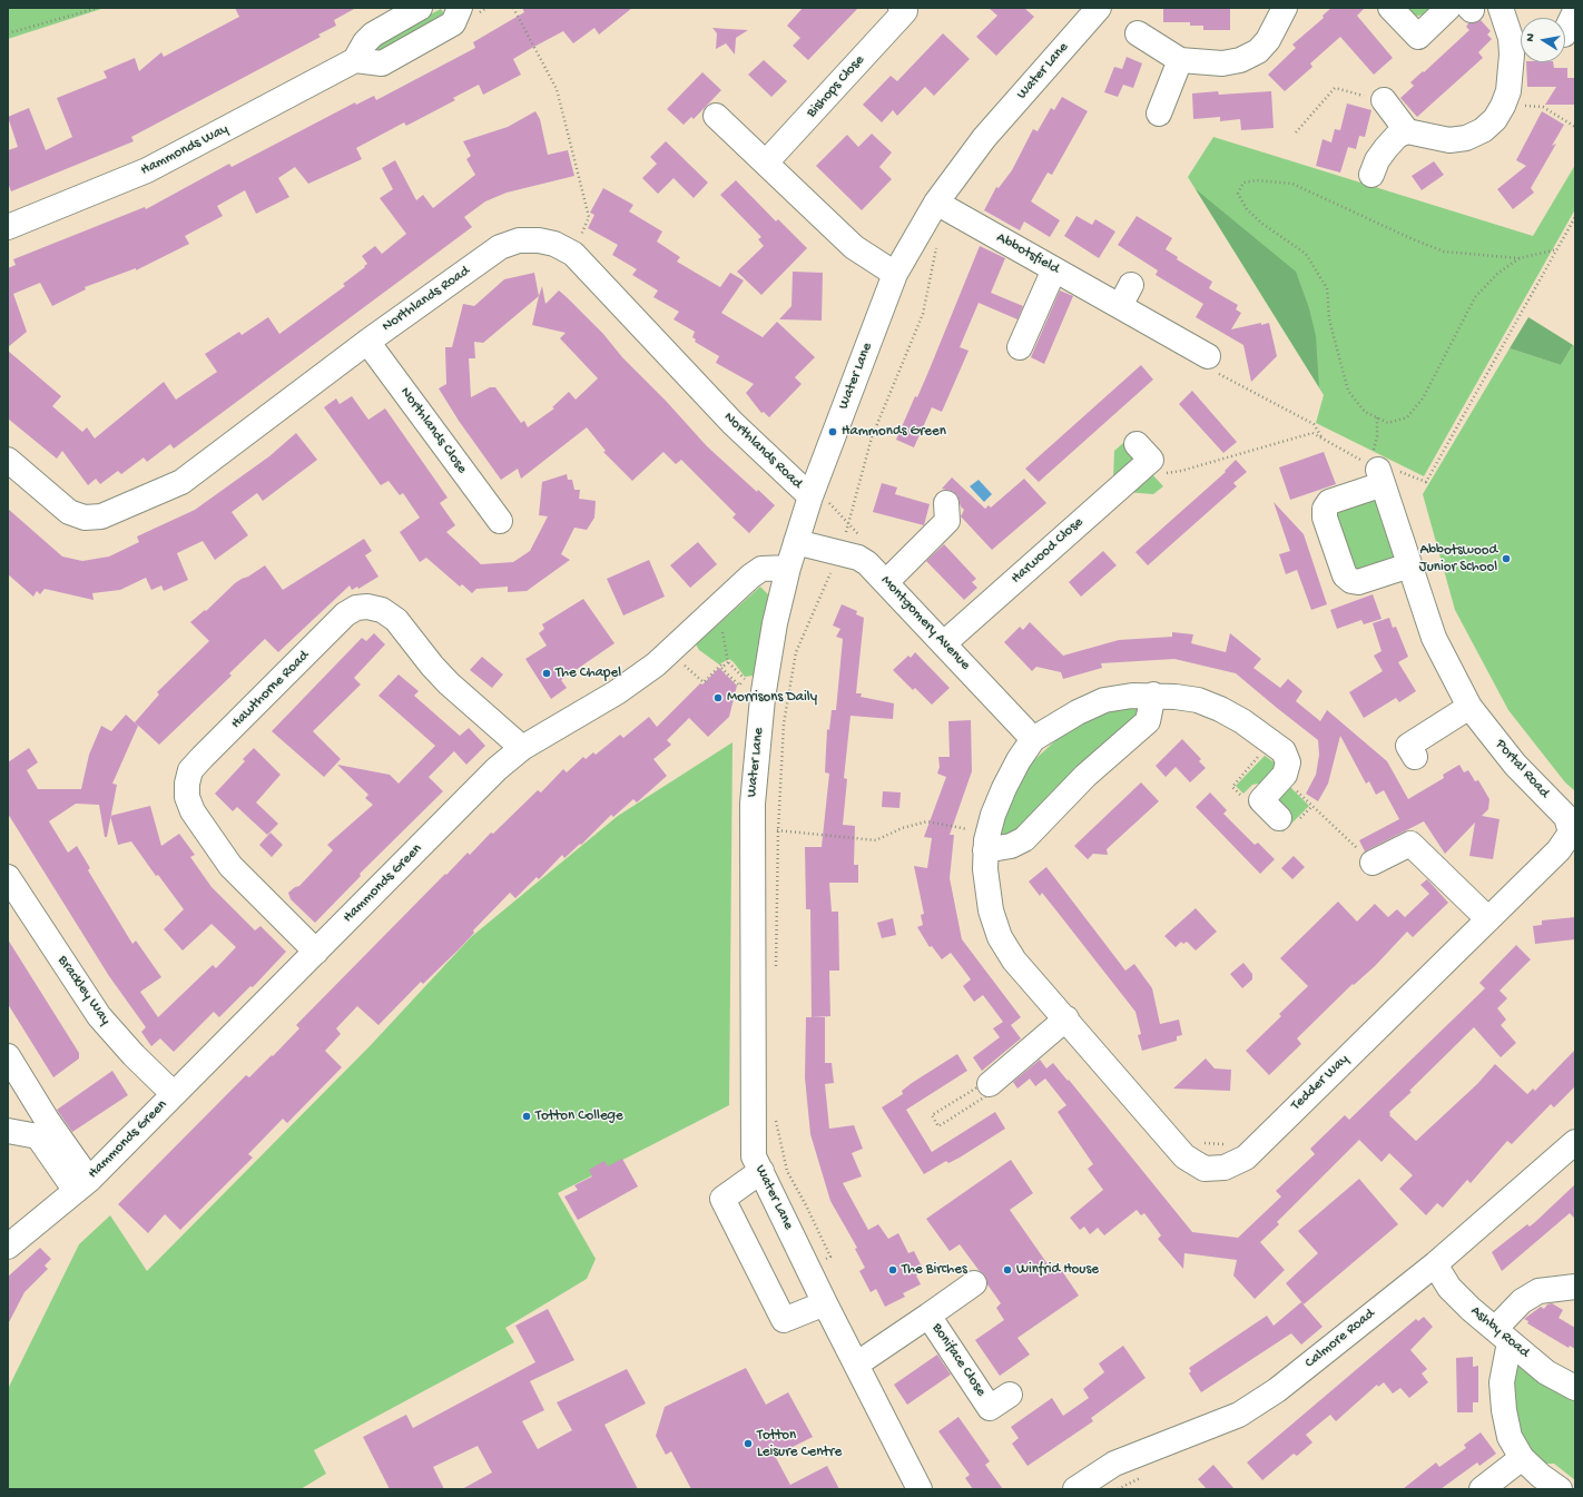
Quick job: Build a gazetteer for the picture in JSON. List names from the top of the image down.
{
  "streets": {
    "street": [
      "Water Lane",
      "Bishops Close",
      "Hammonds Way",
      "Abbotsfield",
      "Northlands Road",
      "Northlands Close",
      "Harwood Close",
      "Montgomery Avenue",
      "Hawthorne Road",
      "Portal Road",
      "Hammonds Green",
      "Brackley Way",
      "Tedder Way",
      "Ashby Road",
      "Calmore Road",
      "Boniface Close"
    ]
  },
  "crossings": [
    ["Water Lane", "Abbotsfield"],
    ["Water Lane", "Northlands Road"],
    ["Water Lane", "Montgomery Avenue"],
    ["Water Lane", "Hammonds Green"],
    ["Water Lane", "Boniface Close"],
    ["Northlands Road", "Northlands Close"],
    ["Harwood Close", "Montgomery Avenue"],
    ["Hawthorne Road", "Hammonds Green"],
    ["Portal Road", "Tedder Way"],
    ["Hammonds Green", "Brackley Way"],
    ["Ashby Road", "Calmore Road"]
  ],
  "places": [
    "Hammonds Green",
    "Abbotswood Junior School",
    "The Chapel",
    "Morrisons Daily",
    "Totton College",
    "The Birches",
    "Winfrid House",
    "Totton Leisure Centre"
  ],
  "north": "left"
}
